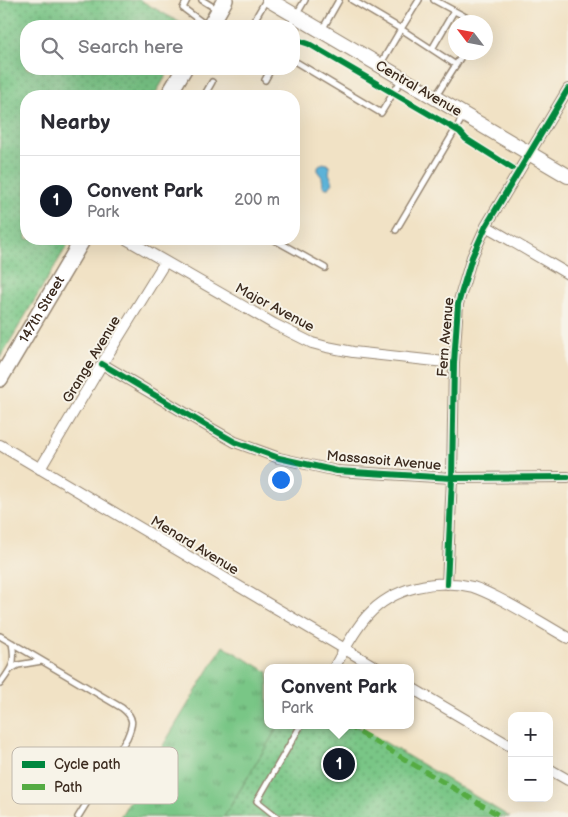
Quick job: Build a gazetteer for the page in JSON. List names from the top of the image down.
{
  "streets": {
    "main road": ["147th Street"],
    "street": [
      "Central Avenue",
      "Major Avenue",
      "Fern Avenue",
      "Grange Avenue",
      "Massasoit Avenue",
      "Menard Avenue"
    ]
  },
  "crossings": [
    ["Central Avenue", "Fern Avenue"],
    ["Major Avenue", "Fern Avenue"],
    ["Major Avenue", "Grange Avenue"],
    ["Fern Avenue", "Massasoit Avenue"],
    ["Grange Avenue", "Massasoit Avenue"],
    ["Grange Avenue", "Menard Avenue"]
  ],
  "legend": ["Cycle path", "Path"],
  "north": "top left",
  "page": {
    "search": "Search here",
    "heading": "Nearby",
    "list": [
      {
        "mark": "1",
        "name": "Convent Park",
        "note": "Park",
        "value": "200 m"
      }
    ],
    "popup": ["Convent Park", "Park"],
    "map_buttons": ["+", "−"],
    "pins": "1"
  }
}
